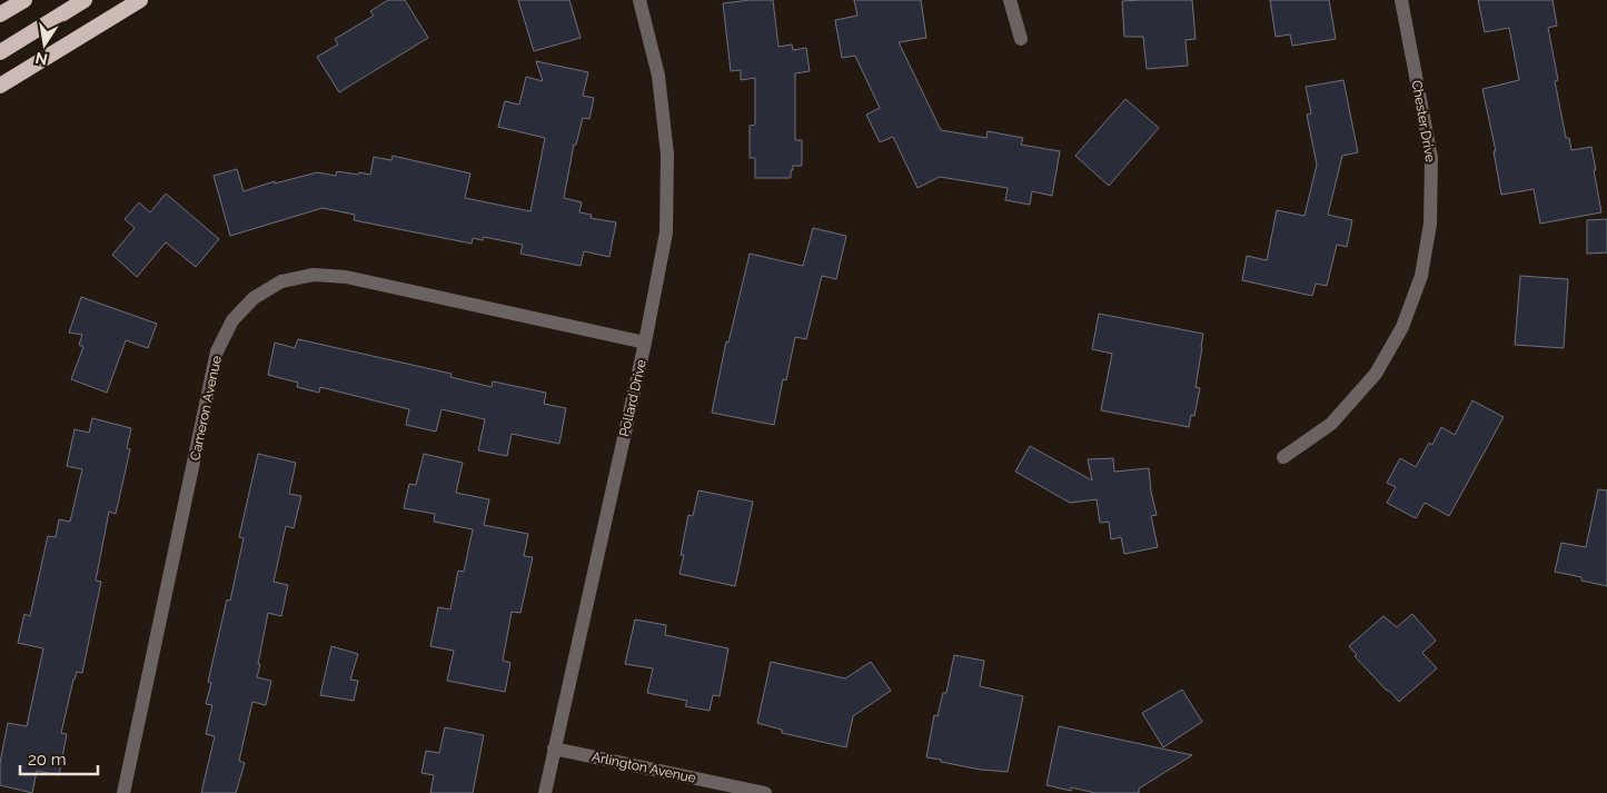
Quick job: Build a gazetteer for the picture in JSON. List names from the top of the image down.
{
  "streets": {
    "street": [
      "Chester Drive",
      "Pollard Drive",
      "Cameron Avenue",
      "Arlington Avenue"
    ]
  },
  "crossings": [
    ["Pollard Drive", "Cameron Avenue"],
    ["Pollard Drive", "Arlington Avenue"]
  ],
  "scale_bar": "20 m",
  "north": "bottom"
}
